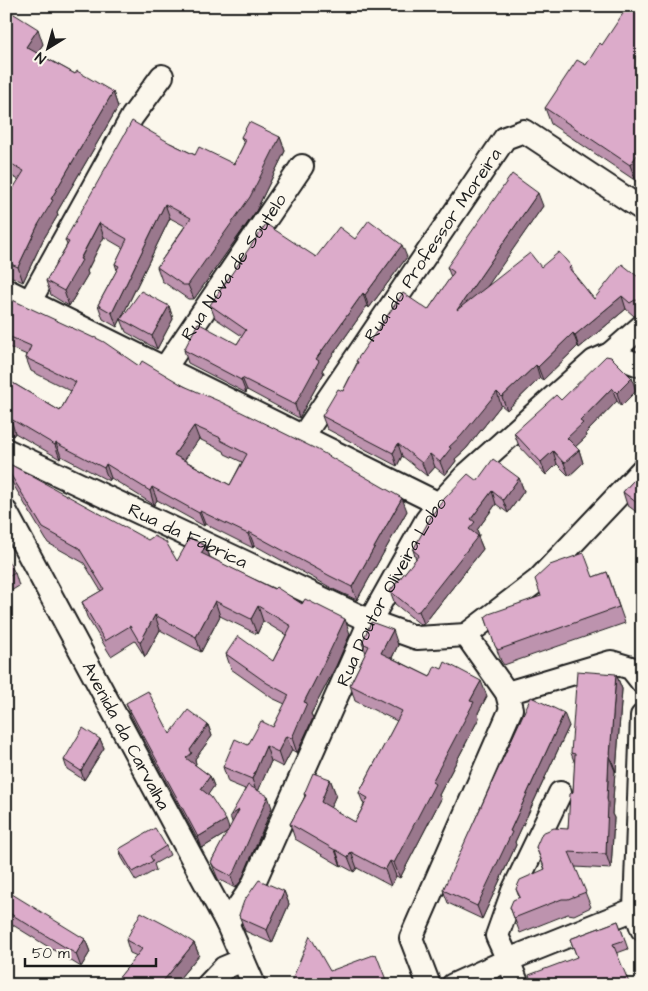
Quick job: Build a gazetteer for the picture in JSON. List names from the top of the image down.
{
  "streets": {
    "street": [
      "Rua do Professor Moreira",
      "Rua Nova de Soutelo",
      "Rua da Fábrica",
      "Rua Doutor Oliveira Lobo",
      "Avenida da Carvalha"
    ]
  },
  "crossings": [
    ["Rua da Fábrica", "Rua Doutor Oliveira Lobo"],
    ["Rua Doutor Oliveira Lobo", "Avenida da Carvalha"]
  ],
  "scale_bar": "50 m",
  "north": "bottom left"
}
